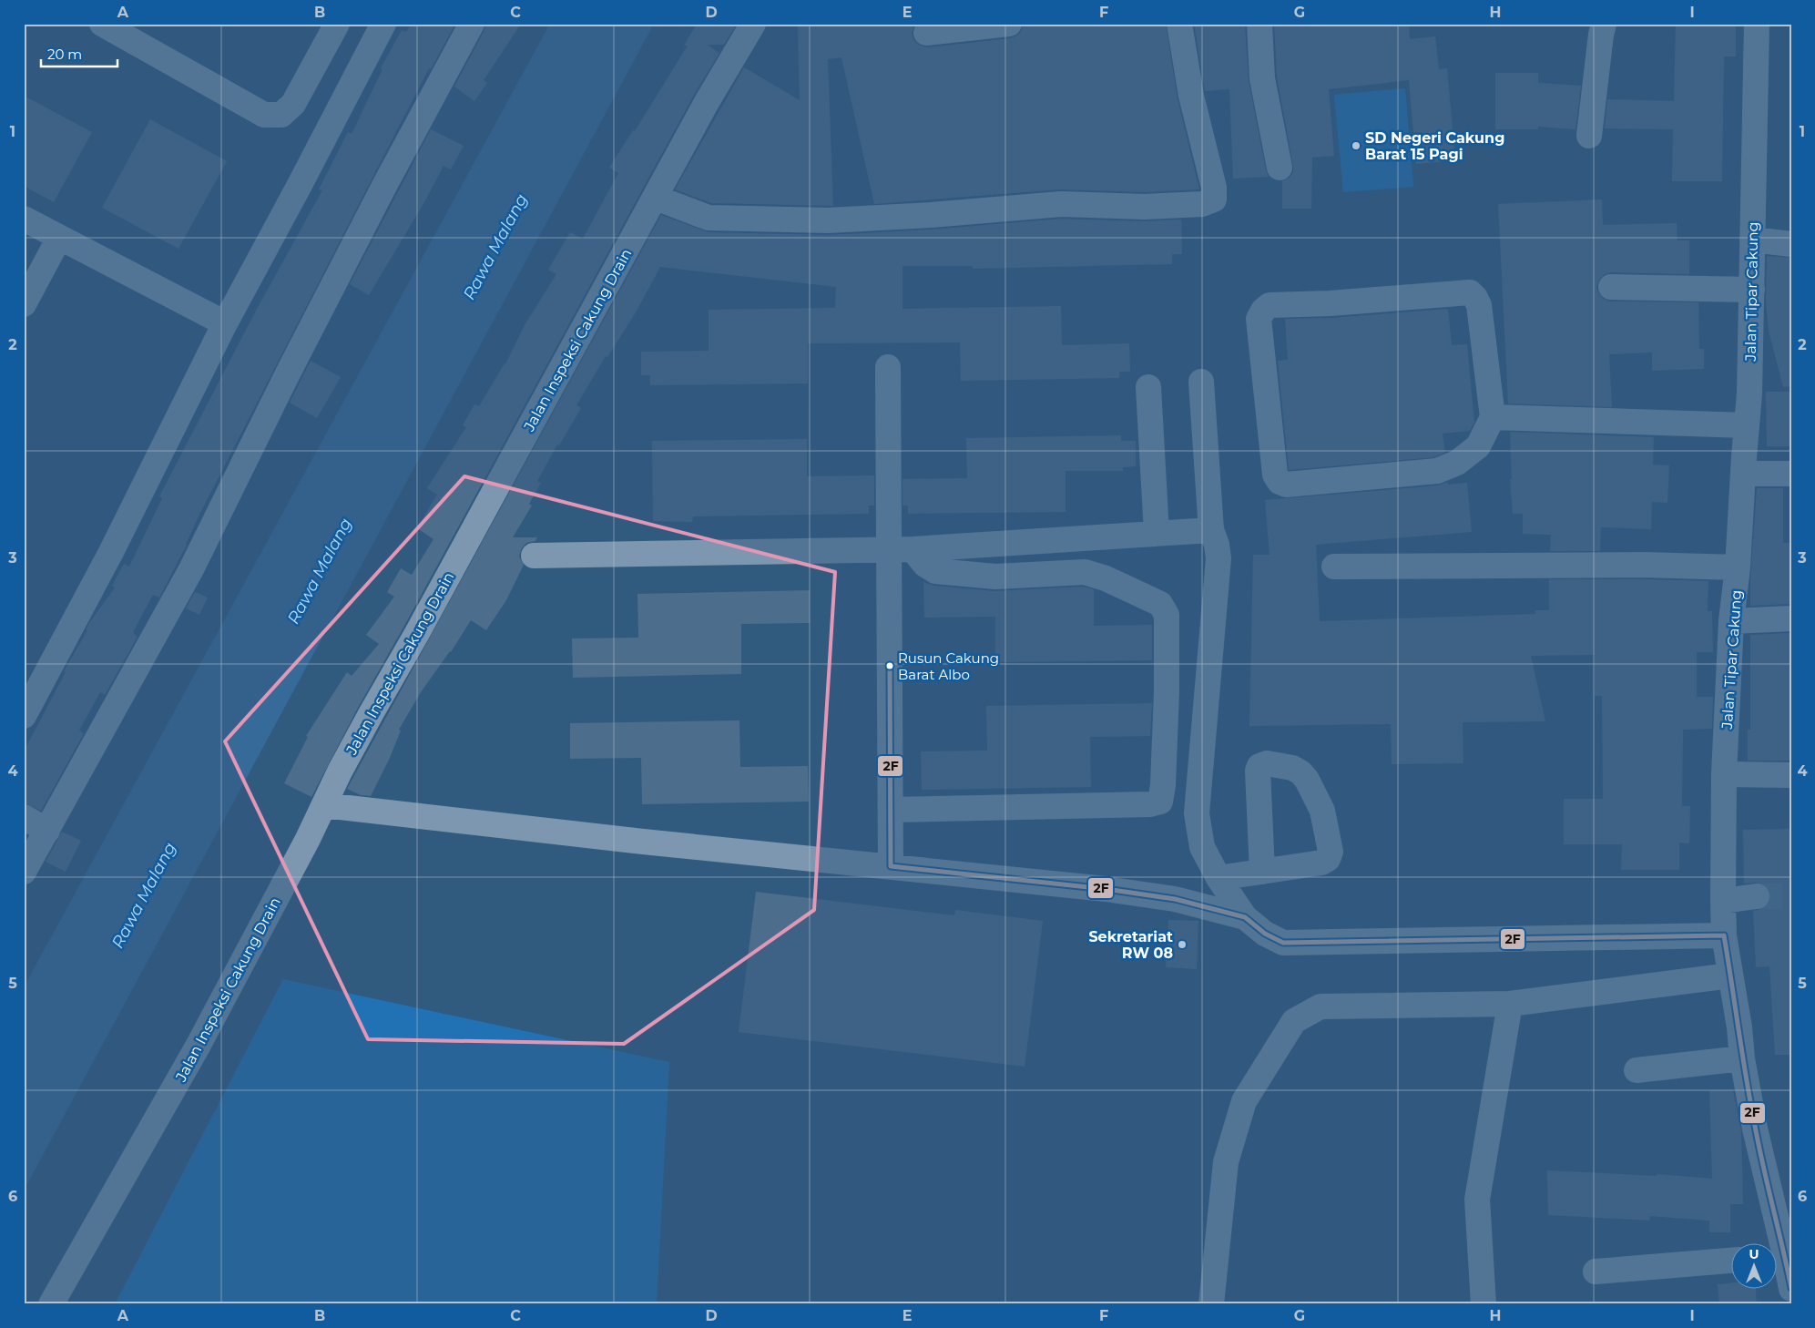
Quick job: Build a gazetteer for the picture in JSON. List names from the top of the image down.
{
  "streets": {
    "street": ["Jalan Tipar Cakung", "Jalan Inspeksi Cakung Drain"]
  },
  "water": ["Rawa Malang"],
  "places": ["SD Negeri Cakung Barat 15 Pagi", "Rusun Cakung Barat Albo", "Sekretariat RW 08"],
  "lines": ["transit line 2F"],
  "scale_bar": "20 m",
  "north": "top",
  "grid": {
    "columns": [
      "A",
      "B",
      "C",
      "D",
      "E",
      "F",
      "G",
      "H",
      "I"
    ],
    "rows": [
      "1",
      "2",
      "3",
      "4",
      "5",
      "6"
    ]
  }
}
